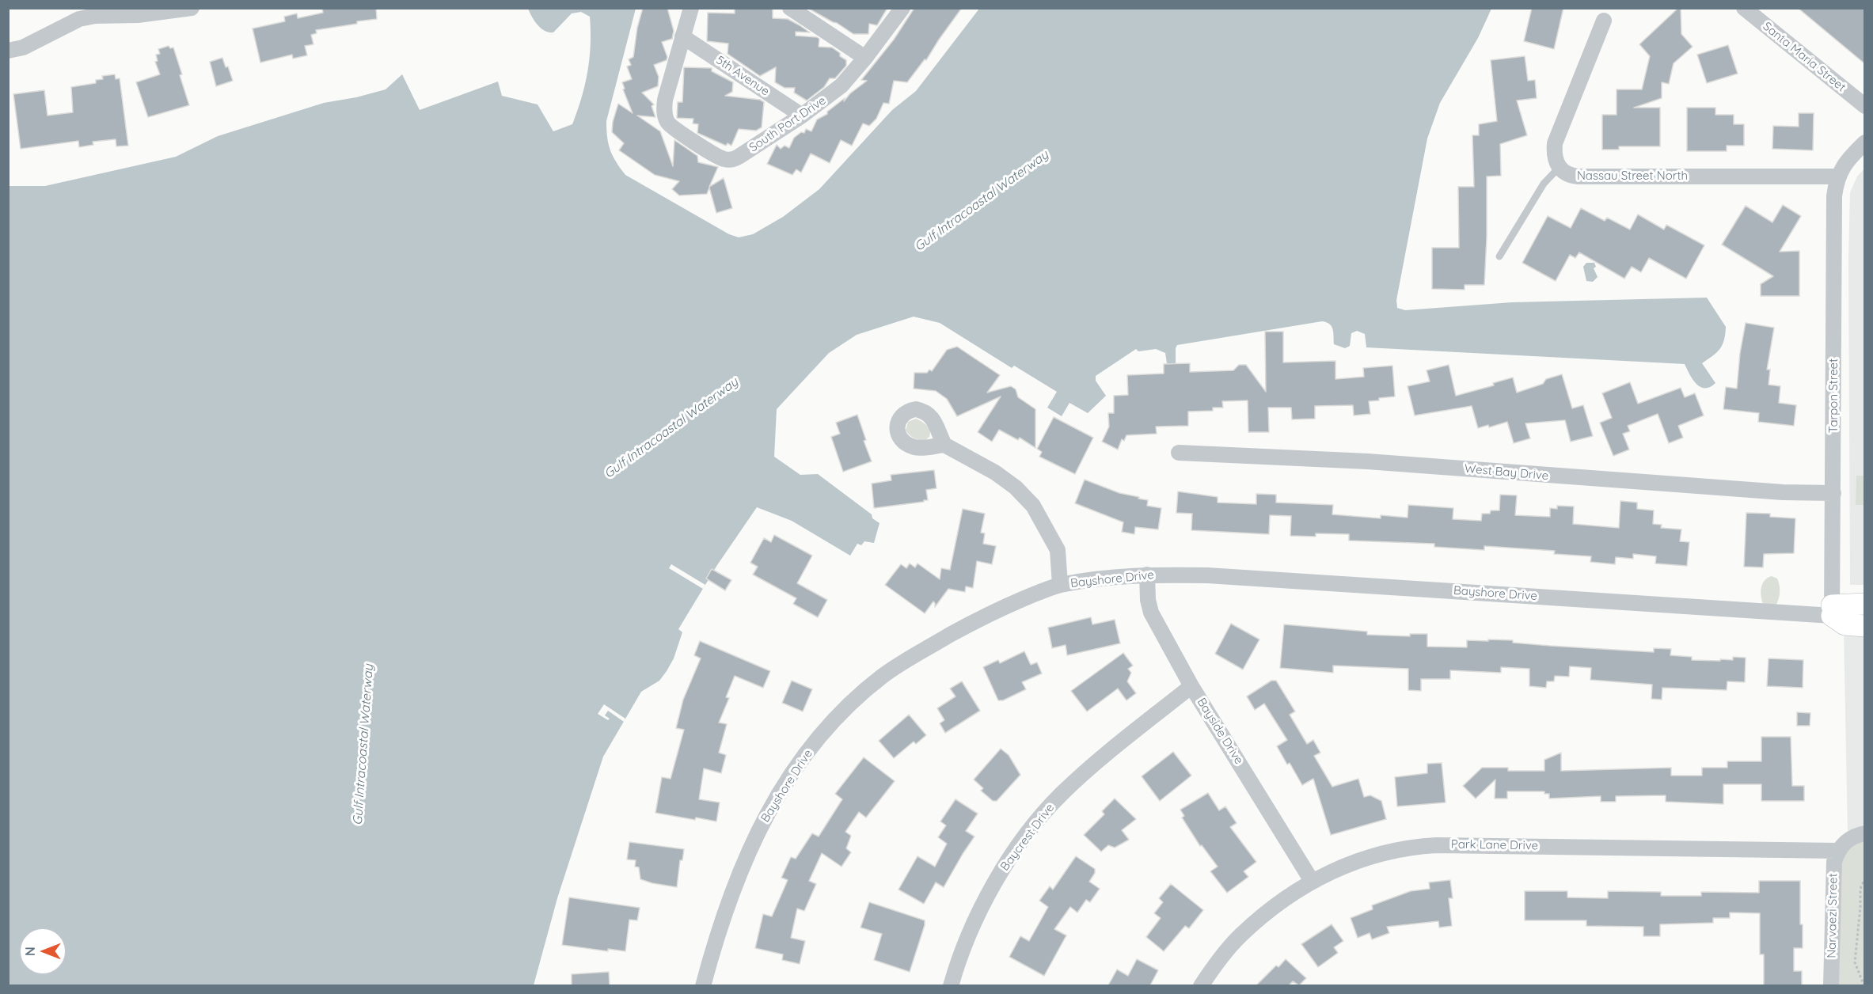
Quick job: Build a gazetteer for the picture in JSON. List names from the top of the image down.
{
  "streets": {
    "street": [
      "Santa Maria Street",
      "5th Avenue",
      "South Port Drive",
      "Nassau Street North",
      "Tarpon Street",
      "West Bay Drive",
      "Bayshore Drive",
      "Bayside Drive",
      "Baycrest Drive",
      "Park Lane Drive",
      "Narvaezi Street"
    ]
  },
  "crossings": [
    ["5th Avenue", "South Port Drive"],
    ["Nassau Street North", "Tarpon Street"],
    ["Tarpon Street", "West Bay Drive"],
    ["Tarpon Street", "Bayshore Drive"],
    ["Bayshore Drive", "Bayside Drive"],
    ["Bayside Drive", "Baycrest Drive"],
    ["Bayside Drive", "Park Lane Drive"],
    ["Park Lane Drive", "Narvaezi Street"]
  ],
  "water": ["Gulf Intracoastal Waterway"],
  "north": "left"
}
